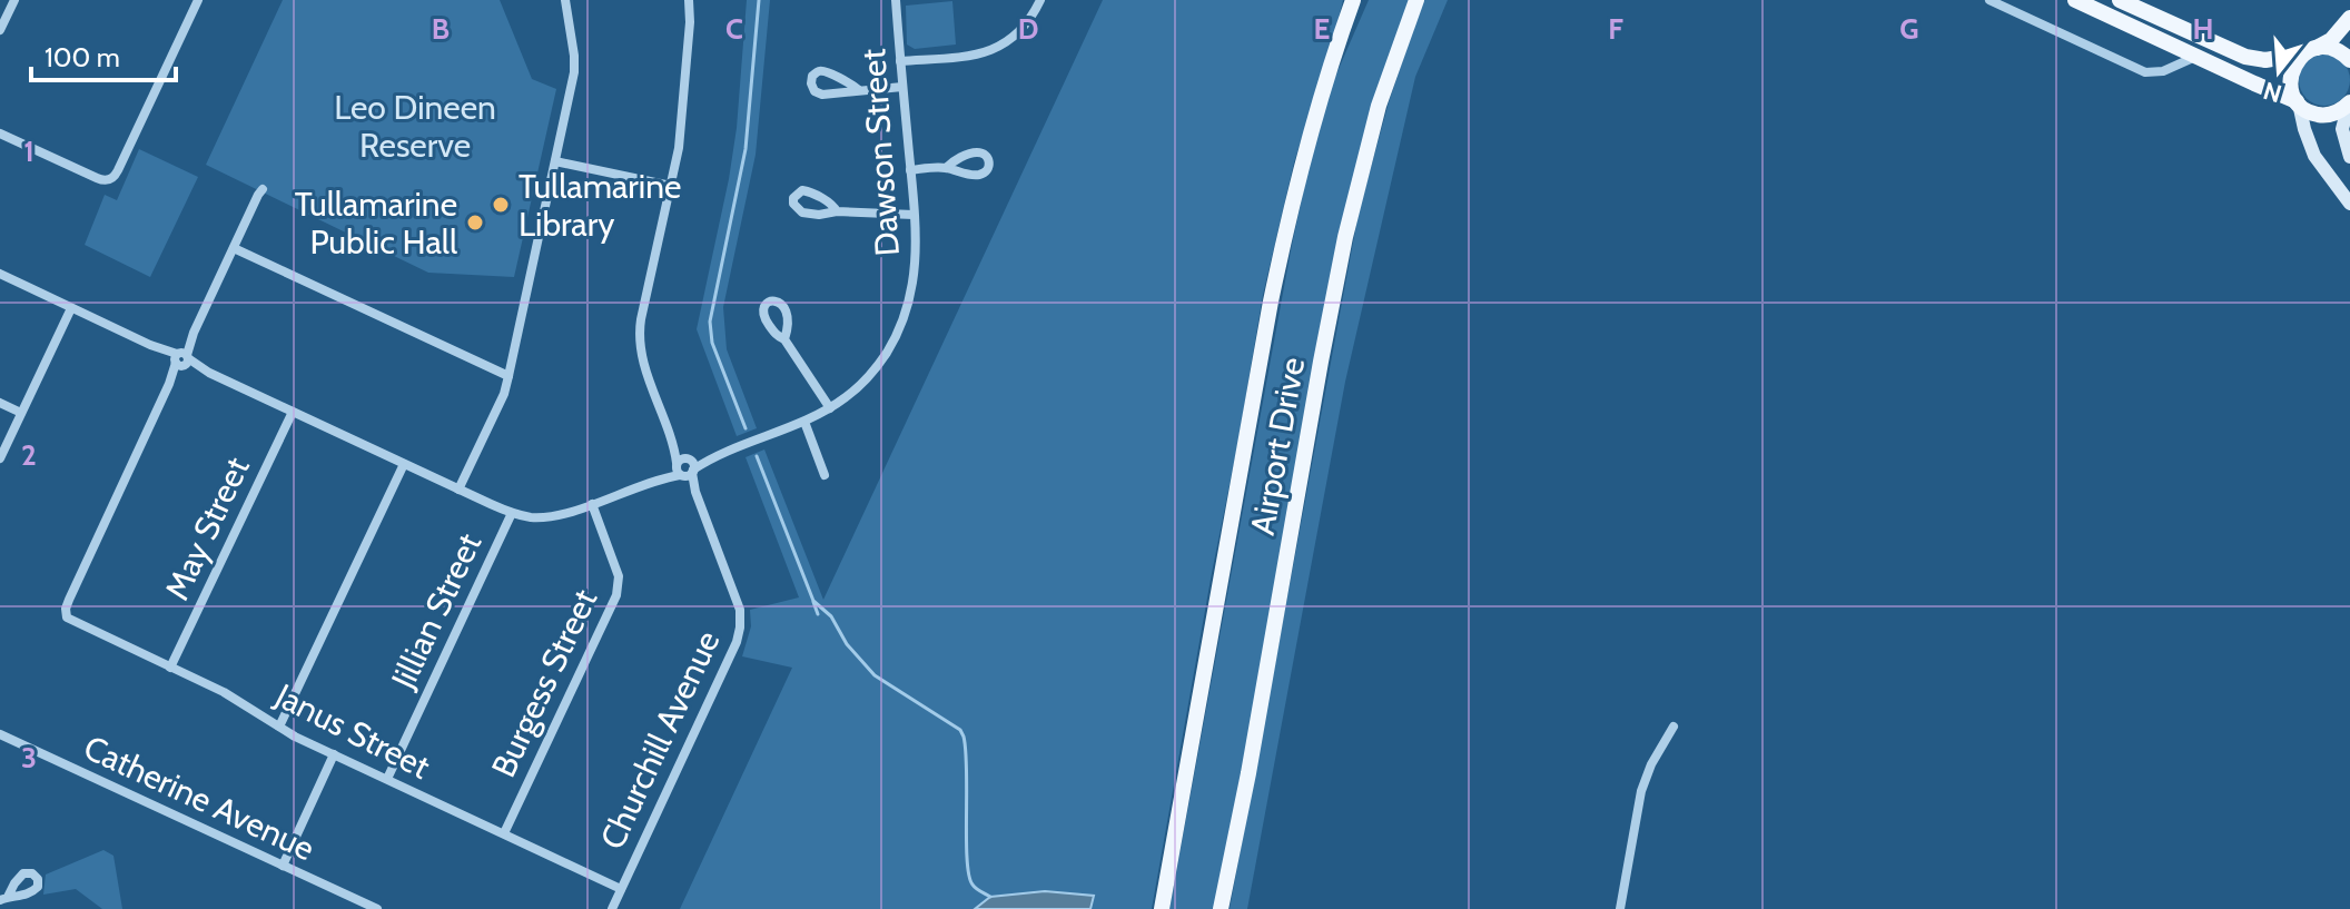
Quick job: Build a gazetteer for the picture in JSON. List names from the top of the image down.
{
  "streets": {
    "main road": ["Airport Drive"],
    "street": [
      "Dawson Street",
      "May Street",
      "Jillian Street",
      "Burgess Street",
      "Janus Street",
      "Churchill Avenue",
      "Catherine Avenue"
    ]
  },
  "crossings": [
    ["Dawson Street", "May Street"],
    ["Dawson Street", "Jillian Street"],
    ["Dawson Street", "Burgess Street"],
    ["Dawson Street", "Janus Street"],
    ["Dawson Street", "Churchill Avenue"],
    ["May Street", "Janus Street"],
    ["Jillian Street", "Janus Street"],
    ["Burgess Street", "Janus Street"],
    ["Janus Street", "Churchill Avenue"]
  ],
  "parks": ["Leo Dineen Reserve"],
  "places": ["Tullamarine Library", "Tullamarine Public Hall"],
  "scale_bar": "100 m",
  "north": "bottom",
  "grid": {
    "columns": [
      "B",
      "C",
      "D",
      "E",
      "F",
      "G",
      "H"
    ],
    "rows": ["1", "2", "3"]
  }
}
